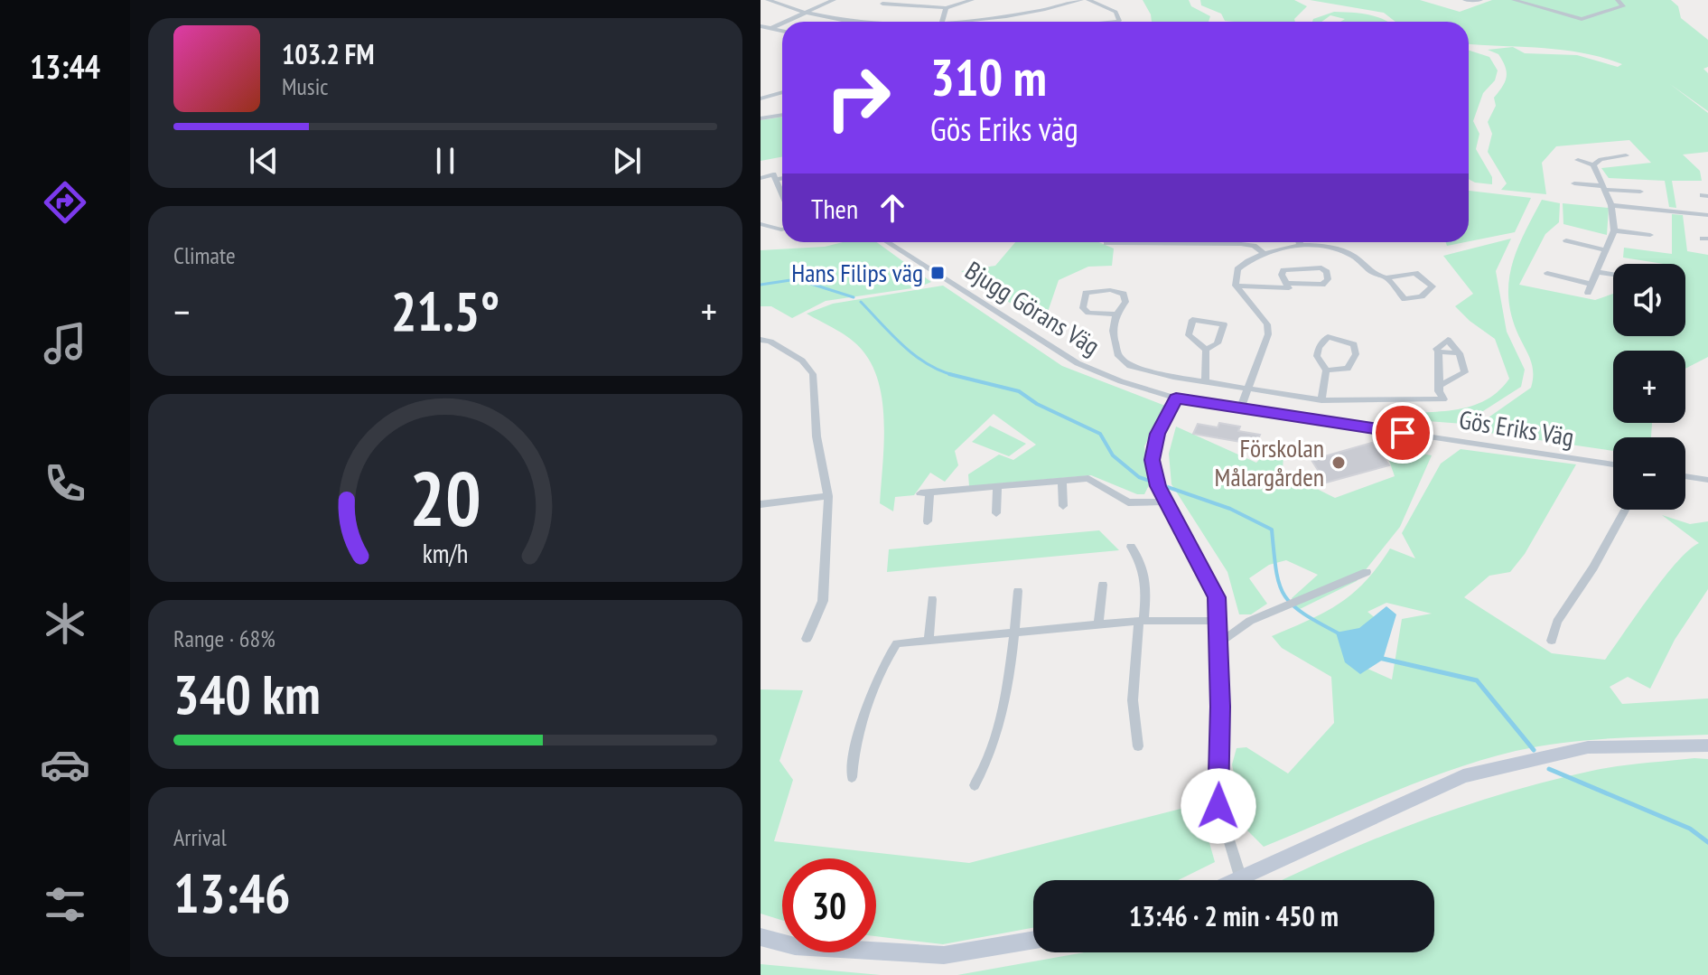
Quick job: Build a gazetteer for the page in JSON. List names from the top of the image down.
{
  "streets": {
    "street": ["Bjugg Görans Väg", "Gös Eriks Väg"]
  },
  "places": {
    "transit": ["Hans Filips väg"],
    "other": ["Förskolan Målargården"]
  },
  "page": {
    "tabs": "13:44",
    "turn": ["310 m", "Gös Eriks väg"],
    "song": ["103.2 FM", "Music"],
    "then": "Then",
    "tile": [
      "Climate",
      ["Range · 68%", "340 km"],
      ["Arrival", "13:46"]
    ],
    "map_buttons": ["+", "−"],
    "heat": ["−", "21.5°", "+"],
    "limit": "30",
    "trip": "13:46 · 2 min · 450 m",
    "gauge": ["20", "km/h"]
  }
}
